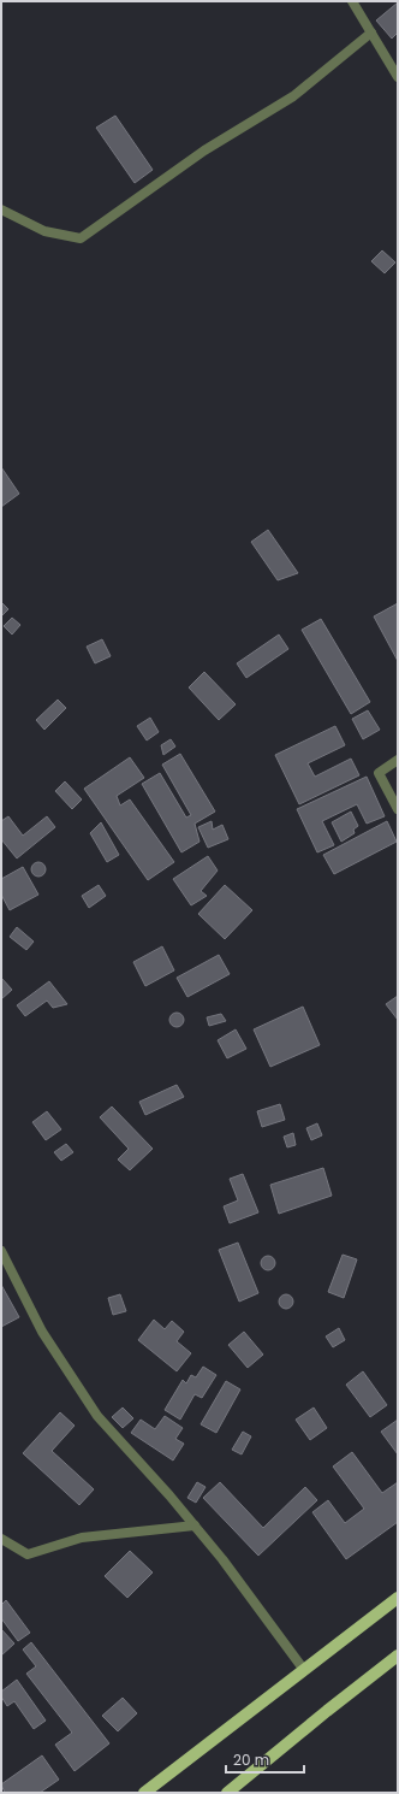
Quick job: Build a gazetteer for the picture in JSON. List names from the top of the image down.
{
  "scale_bar": "20 m"
}
